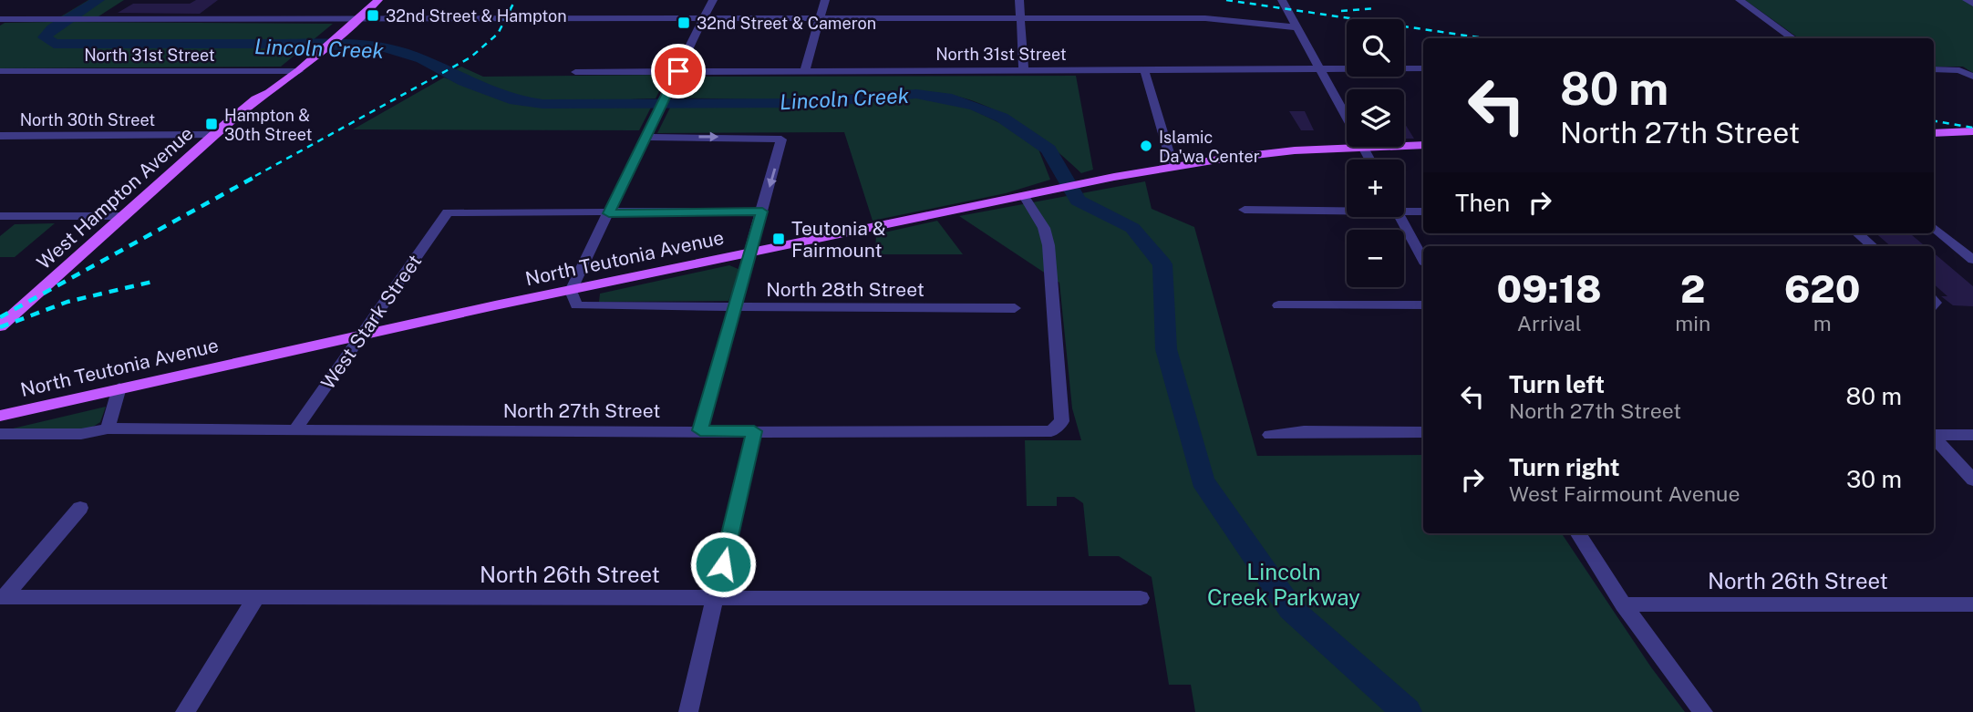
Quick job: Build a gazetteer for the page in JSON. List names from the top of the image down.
{
  "streets": {
    "main road": ["West Hampton Avenue", "North Teutonia Avenue"],
    "street": [
      "North 31st Street",
      "North 30th Street",
      "North 28th Street",
      "West Stark Street",
      "North 27th Street",
      "North 26th Street"
    ]
  },
  "crossings": [
    ["North 31st Street", "West Hampton Avenue"],
    ["North 30th Street", "West Hampton Avenue"],
    ["North Teutonia Avenue", "North 28th Street"],
    ["North Teutonia Avenue", "West Stark Street"],
    ["North Teutonia Avenue", "North 27th Street"],
    ["West Stark Street", "North 27th Street"]
  ],
  "water": ["Lincoln Creek"],
  "parks": ["Lincoln Creek Parkway"],
  "places": {
    "transit": [
      "32nd Street & Hampton",
      "32nd Street & Cameron",
      "Hampton & 30th Street",
      "Teutonia & Fairmount"
    ],
    "other": ["Islamic Da'wa Center"]
  },
  "page": {
    "map_buttons": ["+", "−"],
    "turn": ["80 m", "North 27th Street"],
    "then": "Then",
    "eta": [
      "09:18",
      "Arrival",
      "2",
      "min",
      "620",
      "m"
    ],
    "list": [
      {
        "name": "Turn left",
        "note": "North 27th Street",
        "value": "80 m"
      },
      {
        "name": "Turn right",
        "note": "West Fairmount Avenue",
        "value": "30 m"
      }
    ]
  }
}
